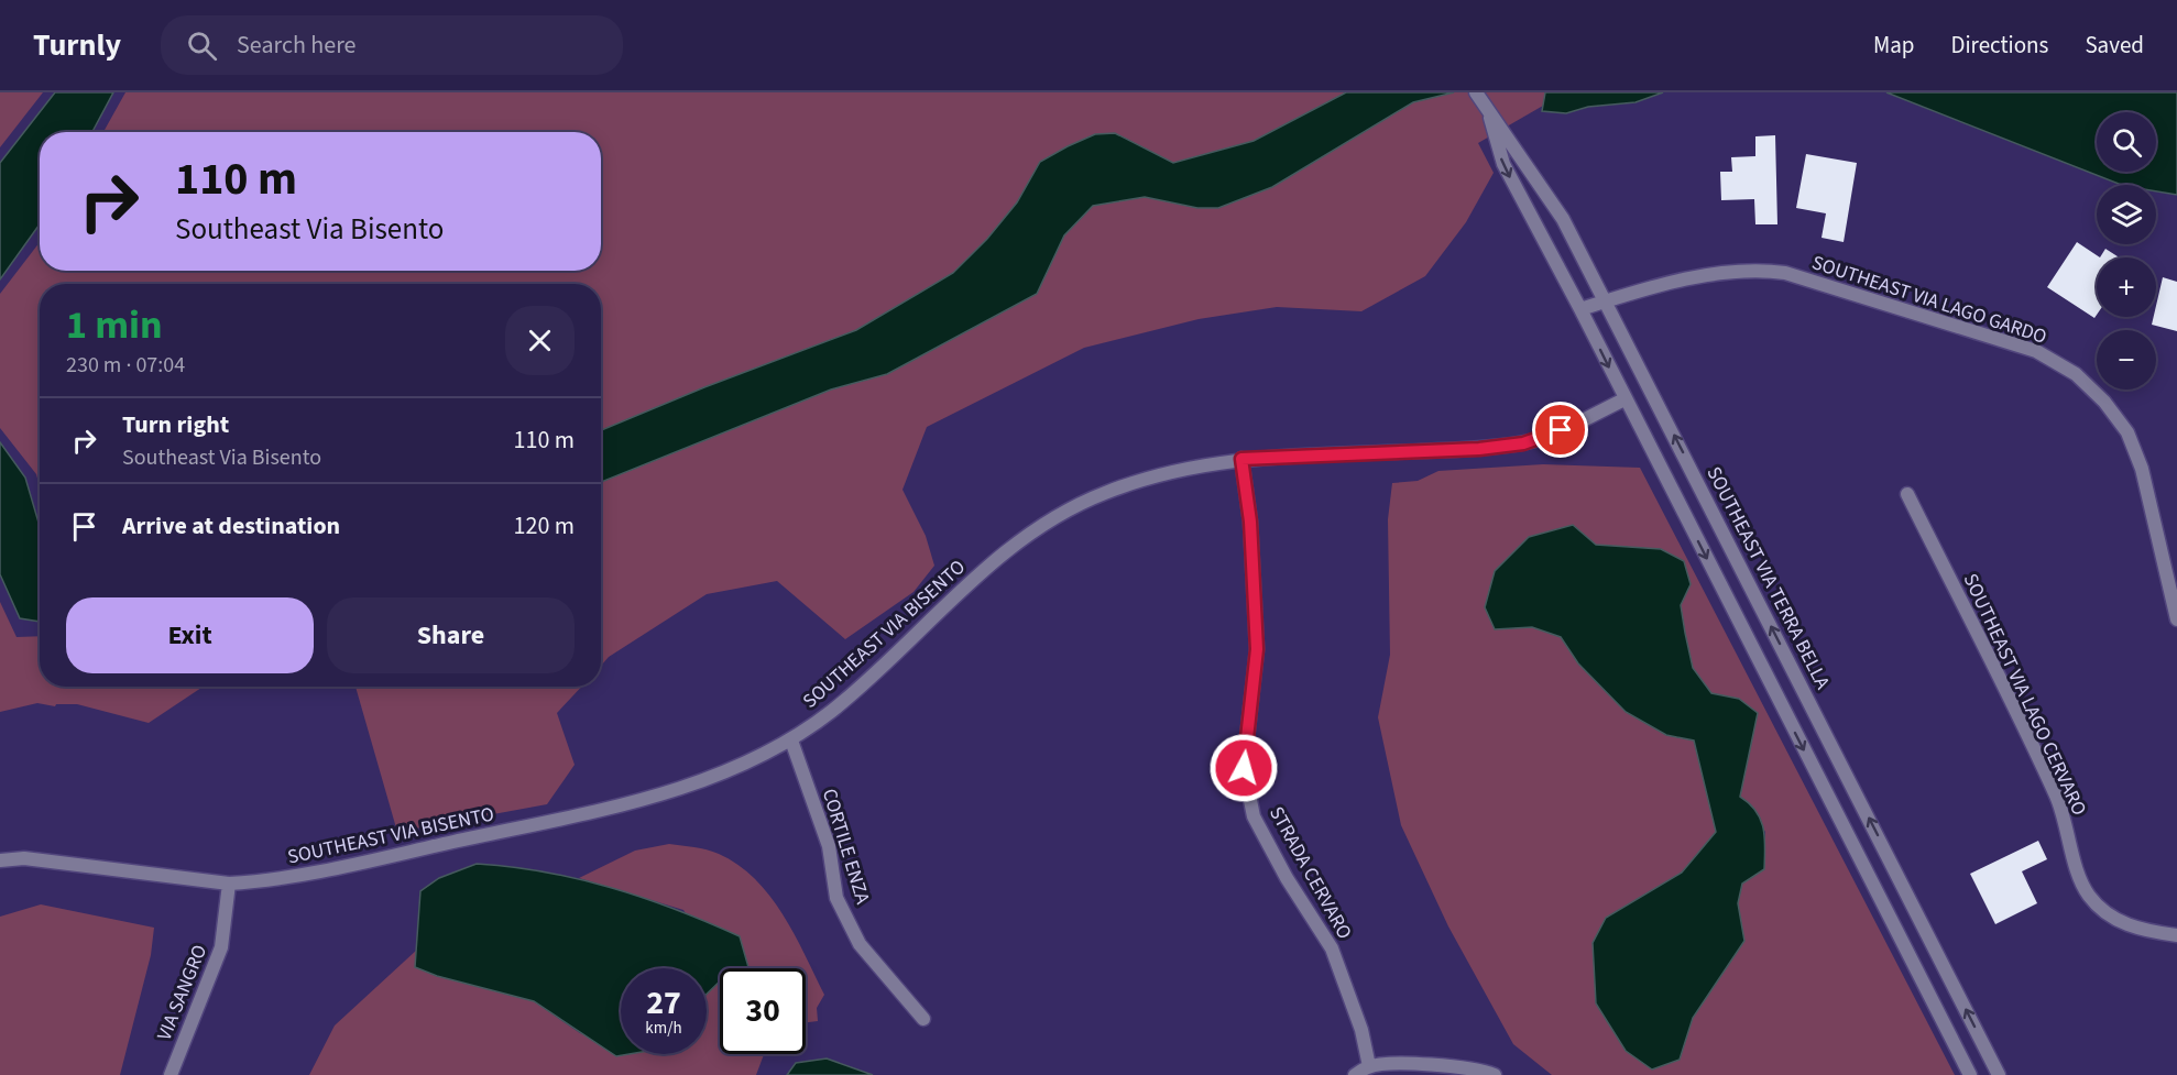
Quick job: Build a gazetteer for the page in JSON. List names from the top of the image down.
{
  "streets": {
    "street": [
      "SOUTHEAST VIA LAGO GARDO",
      "SOUTHEAST VIA TERRA BELLA",
      "SOUTHEAST VIA BISENTO",
      "SOUTHEAST VIA LAGO CERVARO",
      "CORTILE ENZA",
      "STRADA CERVARO",
      "VIA SANGRO"
    ]
  },
  "crossings": [
    ["SOUTHEAST VIA LAGO GARDO", "SOUTHEAST VIA TERRA BELLA"],
    ["SOUTHEAST VIA TERRA BELLA", "SOUTHEAST VIA BISENTO"],
    ["SOUTHEAST VIA BISENTO", "CORTILE ENZA"],
    ["SOUTHEAST VIA BISENTO", "STRADA CERVARO"],
    ["SOUTHEAST VIA BISENTO", "VIA SANGRO"]
  ],
  "page": {
    "header": "Turnly",
    "search": "Search here",
    "nav": ["Map", "Directions", "Saved"],
    "map_buttons": ["+", "−"],
    "turn": ["110 m", "Southeast Via Bisento"],
    "heading": ["1 min", "230 m · 07:04"],
    "list": [
      {
        "name": "Turn right",
        "note": "Southeast Via Bisento",
        "value": "110 m"
      },
      {
        "name": "Arrive at destination",
        "value": "120 m"
      }
    ],
    "buttons": ["Exit", "Share"],
    "speed": "27 km/h",
    "limit": "30"
  }
}
